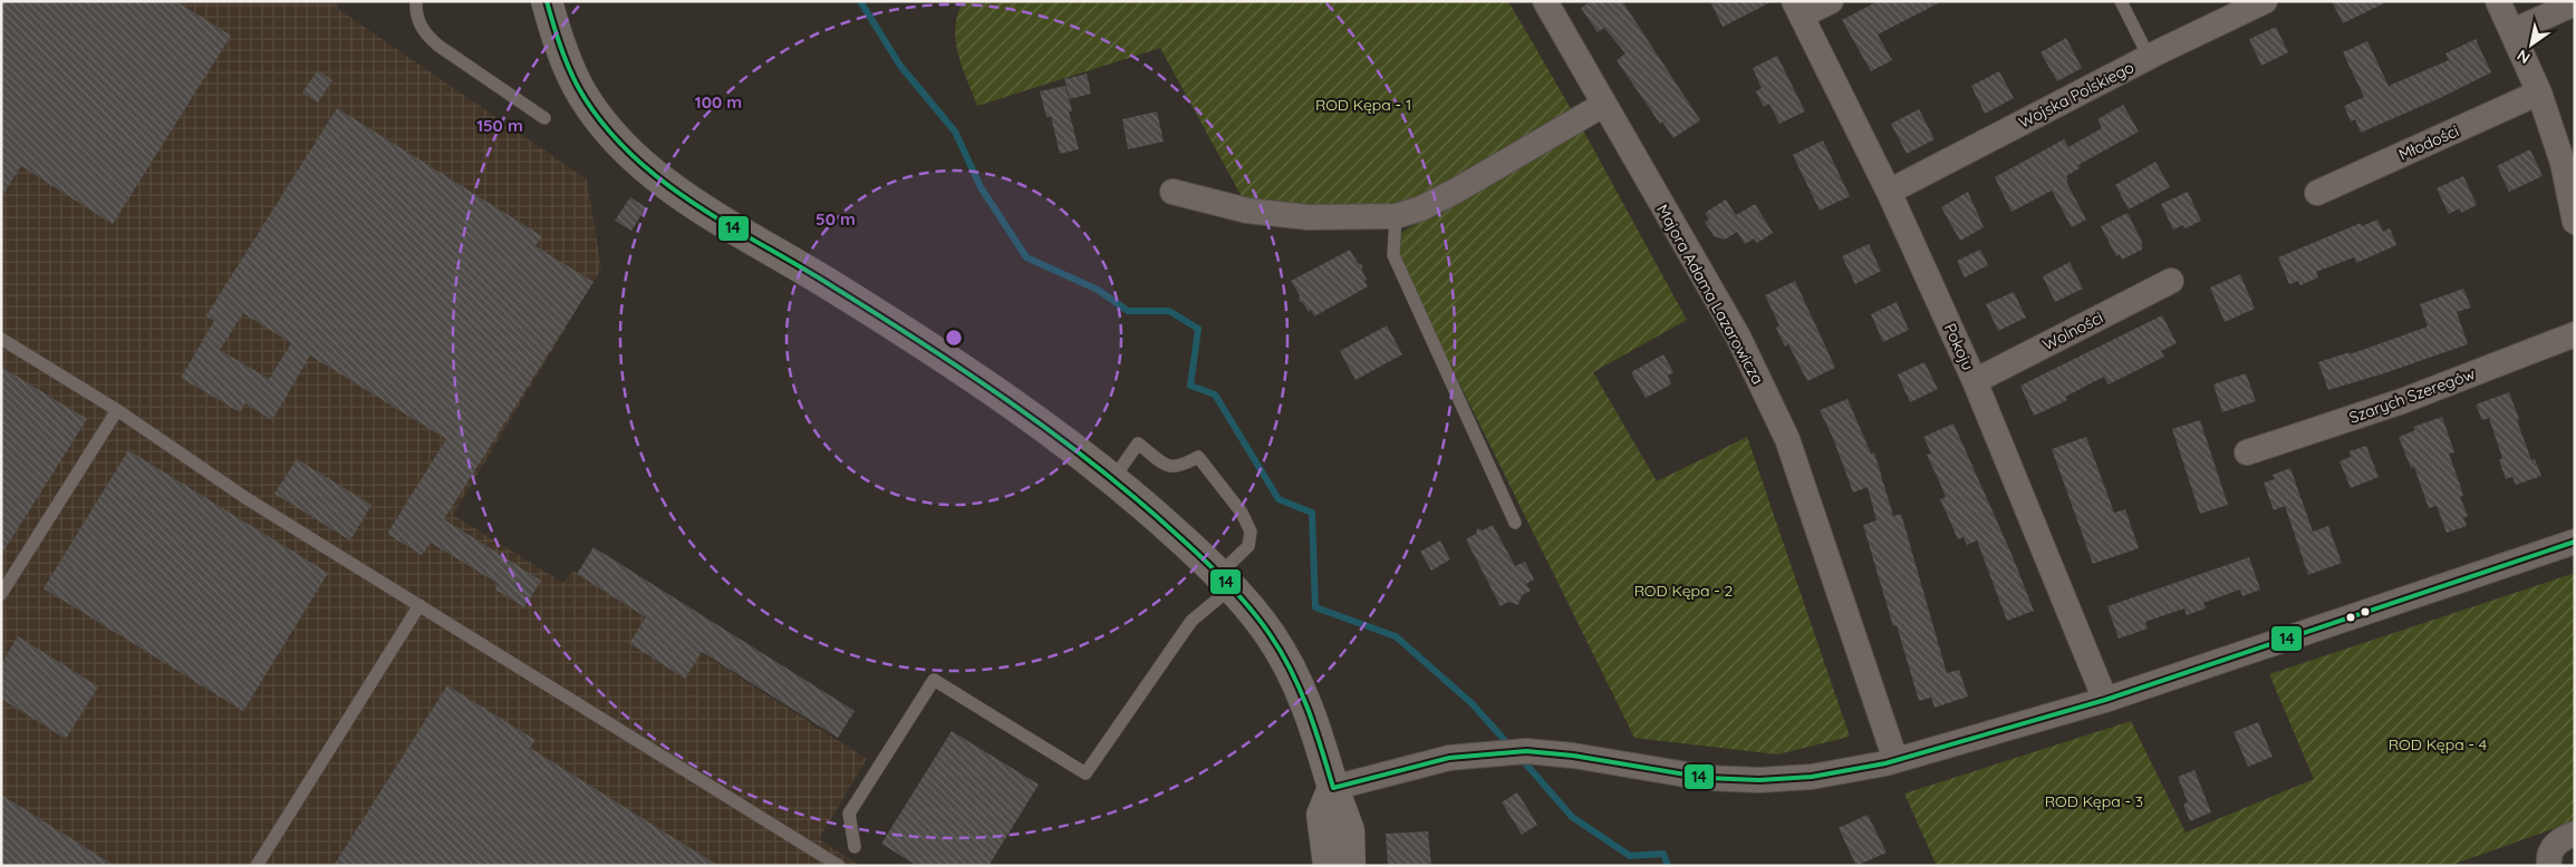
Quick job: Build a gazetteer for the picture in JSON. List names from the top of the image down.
{
  "streets": {
    "street": [
      "Wojska Polskiego",
      "Młodości",
      "Majora Adama Lazarowicza",
      "Wolności",
      "Pokoju",
      "Szarych Szeregów"
    ]
  },
  "crossings": [
    ["Wojska Polskiego", "Pokoju"],
    ["Wolności", "Pokoju"]
  ],
  "parks": [
    "ROD Kępa - 1",
    "ROD Kępa - 2",
    "ROD Kępa - 4",
    "ROD Kępa - 3"
  ],
  "lines": ["transit line 14"],
  "north": "bottom left",
  "rings": ["100 m", "150 m", "50 m"]
}
